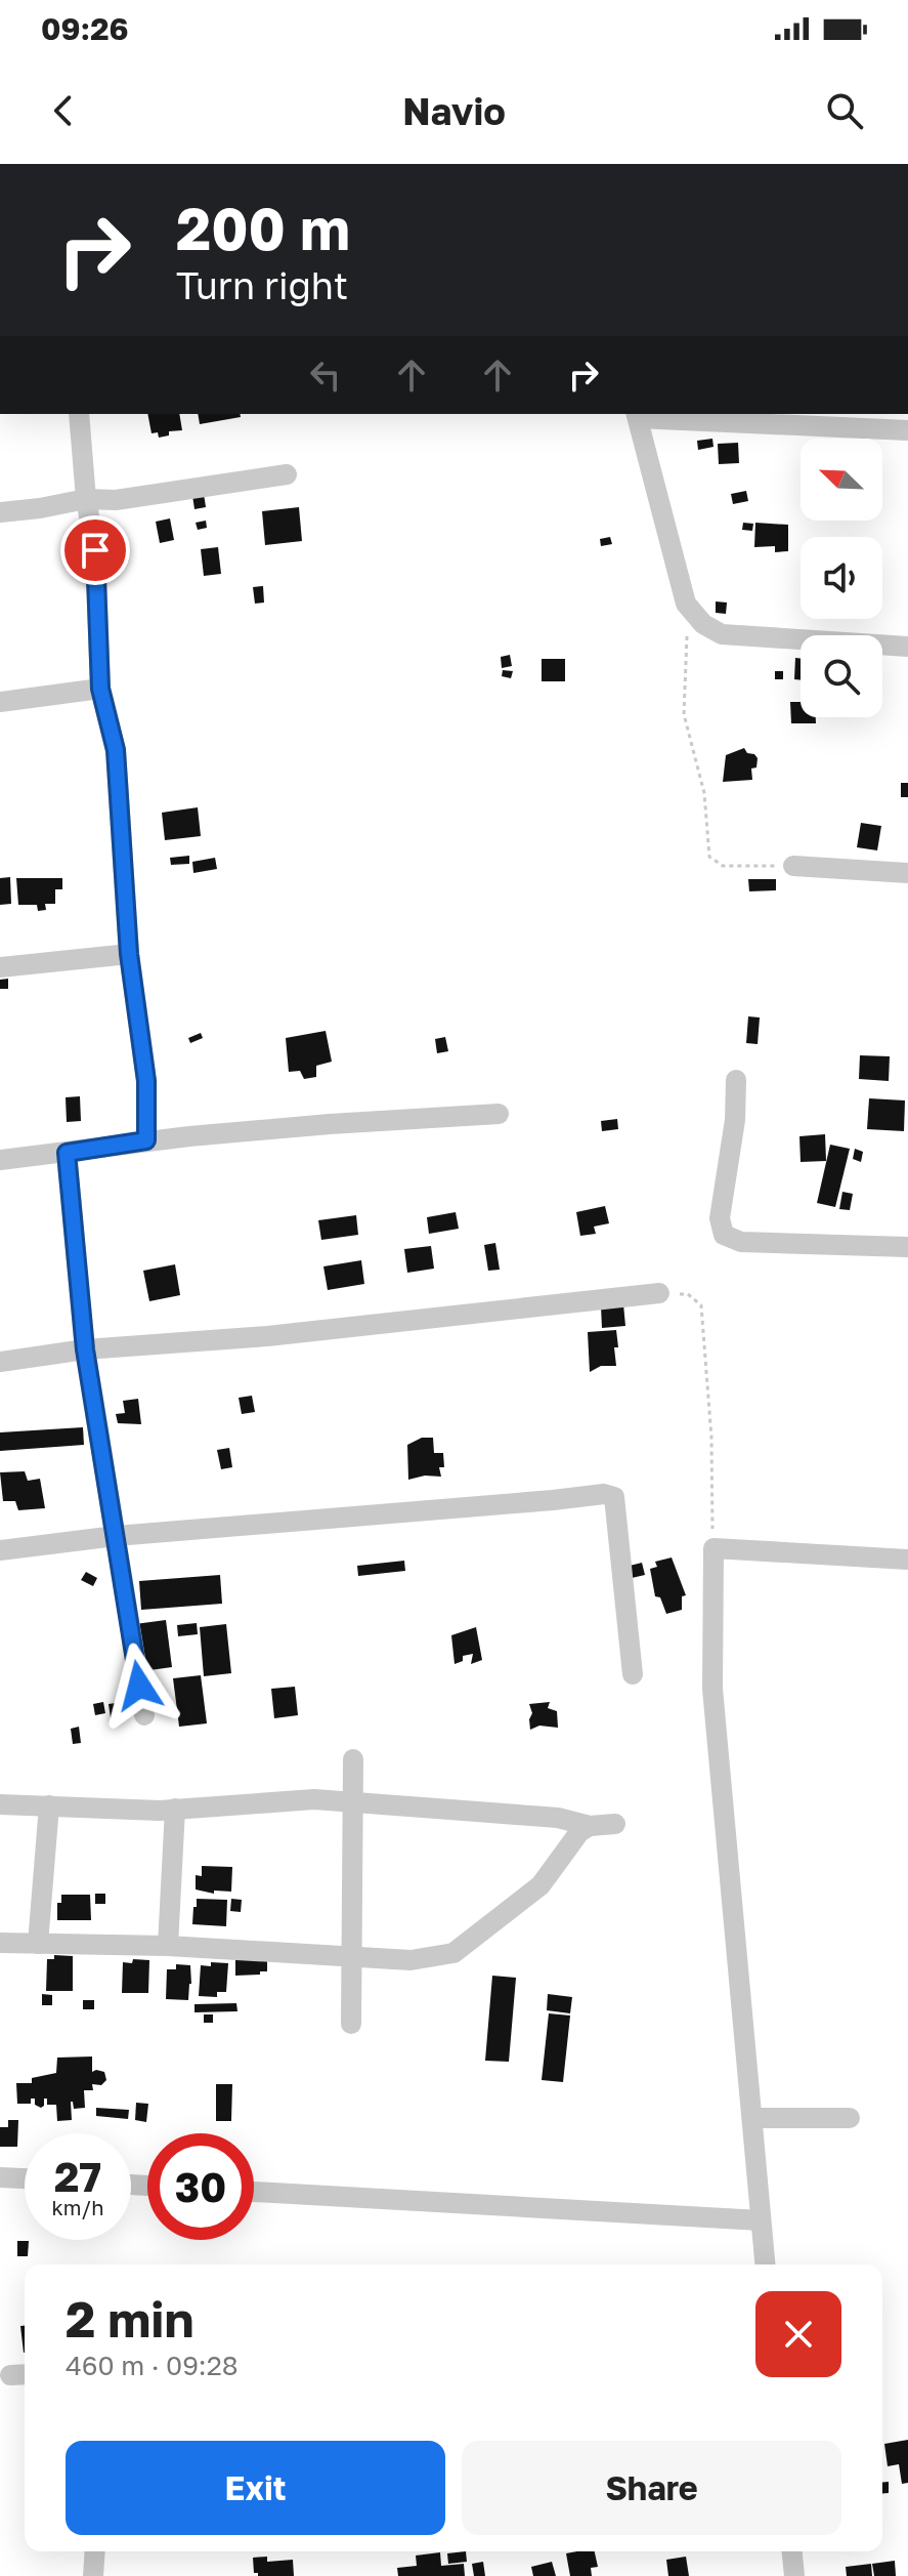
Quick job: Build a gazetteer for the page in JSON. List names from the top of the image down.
{
  "north": "top left",
  "page": {
    "status": "09:26",
    "header": "Navio",
    "turn": ["200 m", "Turn right"],
    "speed": "27 km/h",
    "limit": "30",
    "heading": ["2 min", "460 m · 09:28"],
    "buttons": ["Exit", "Share"]
  }
}
